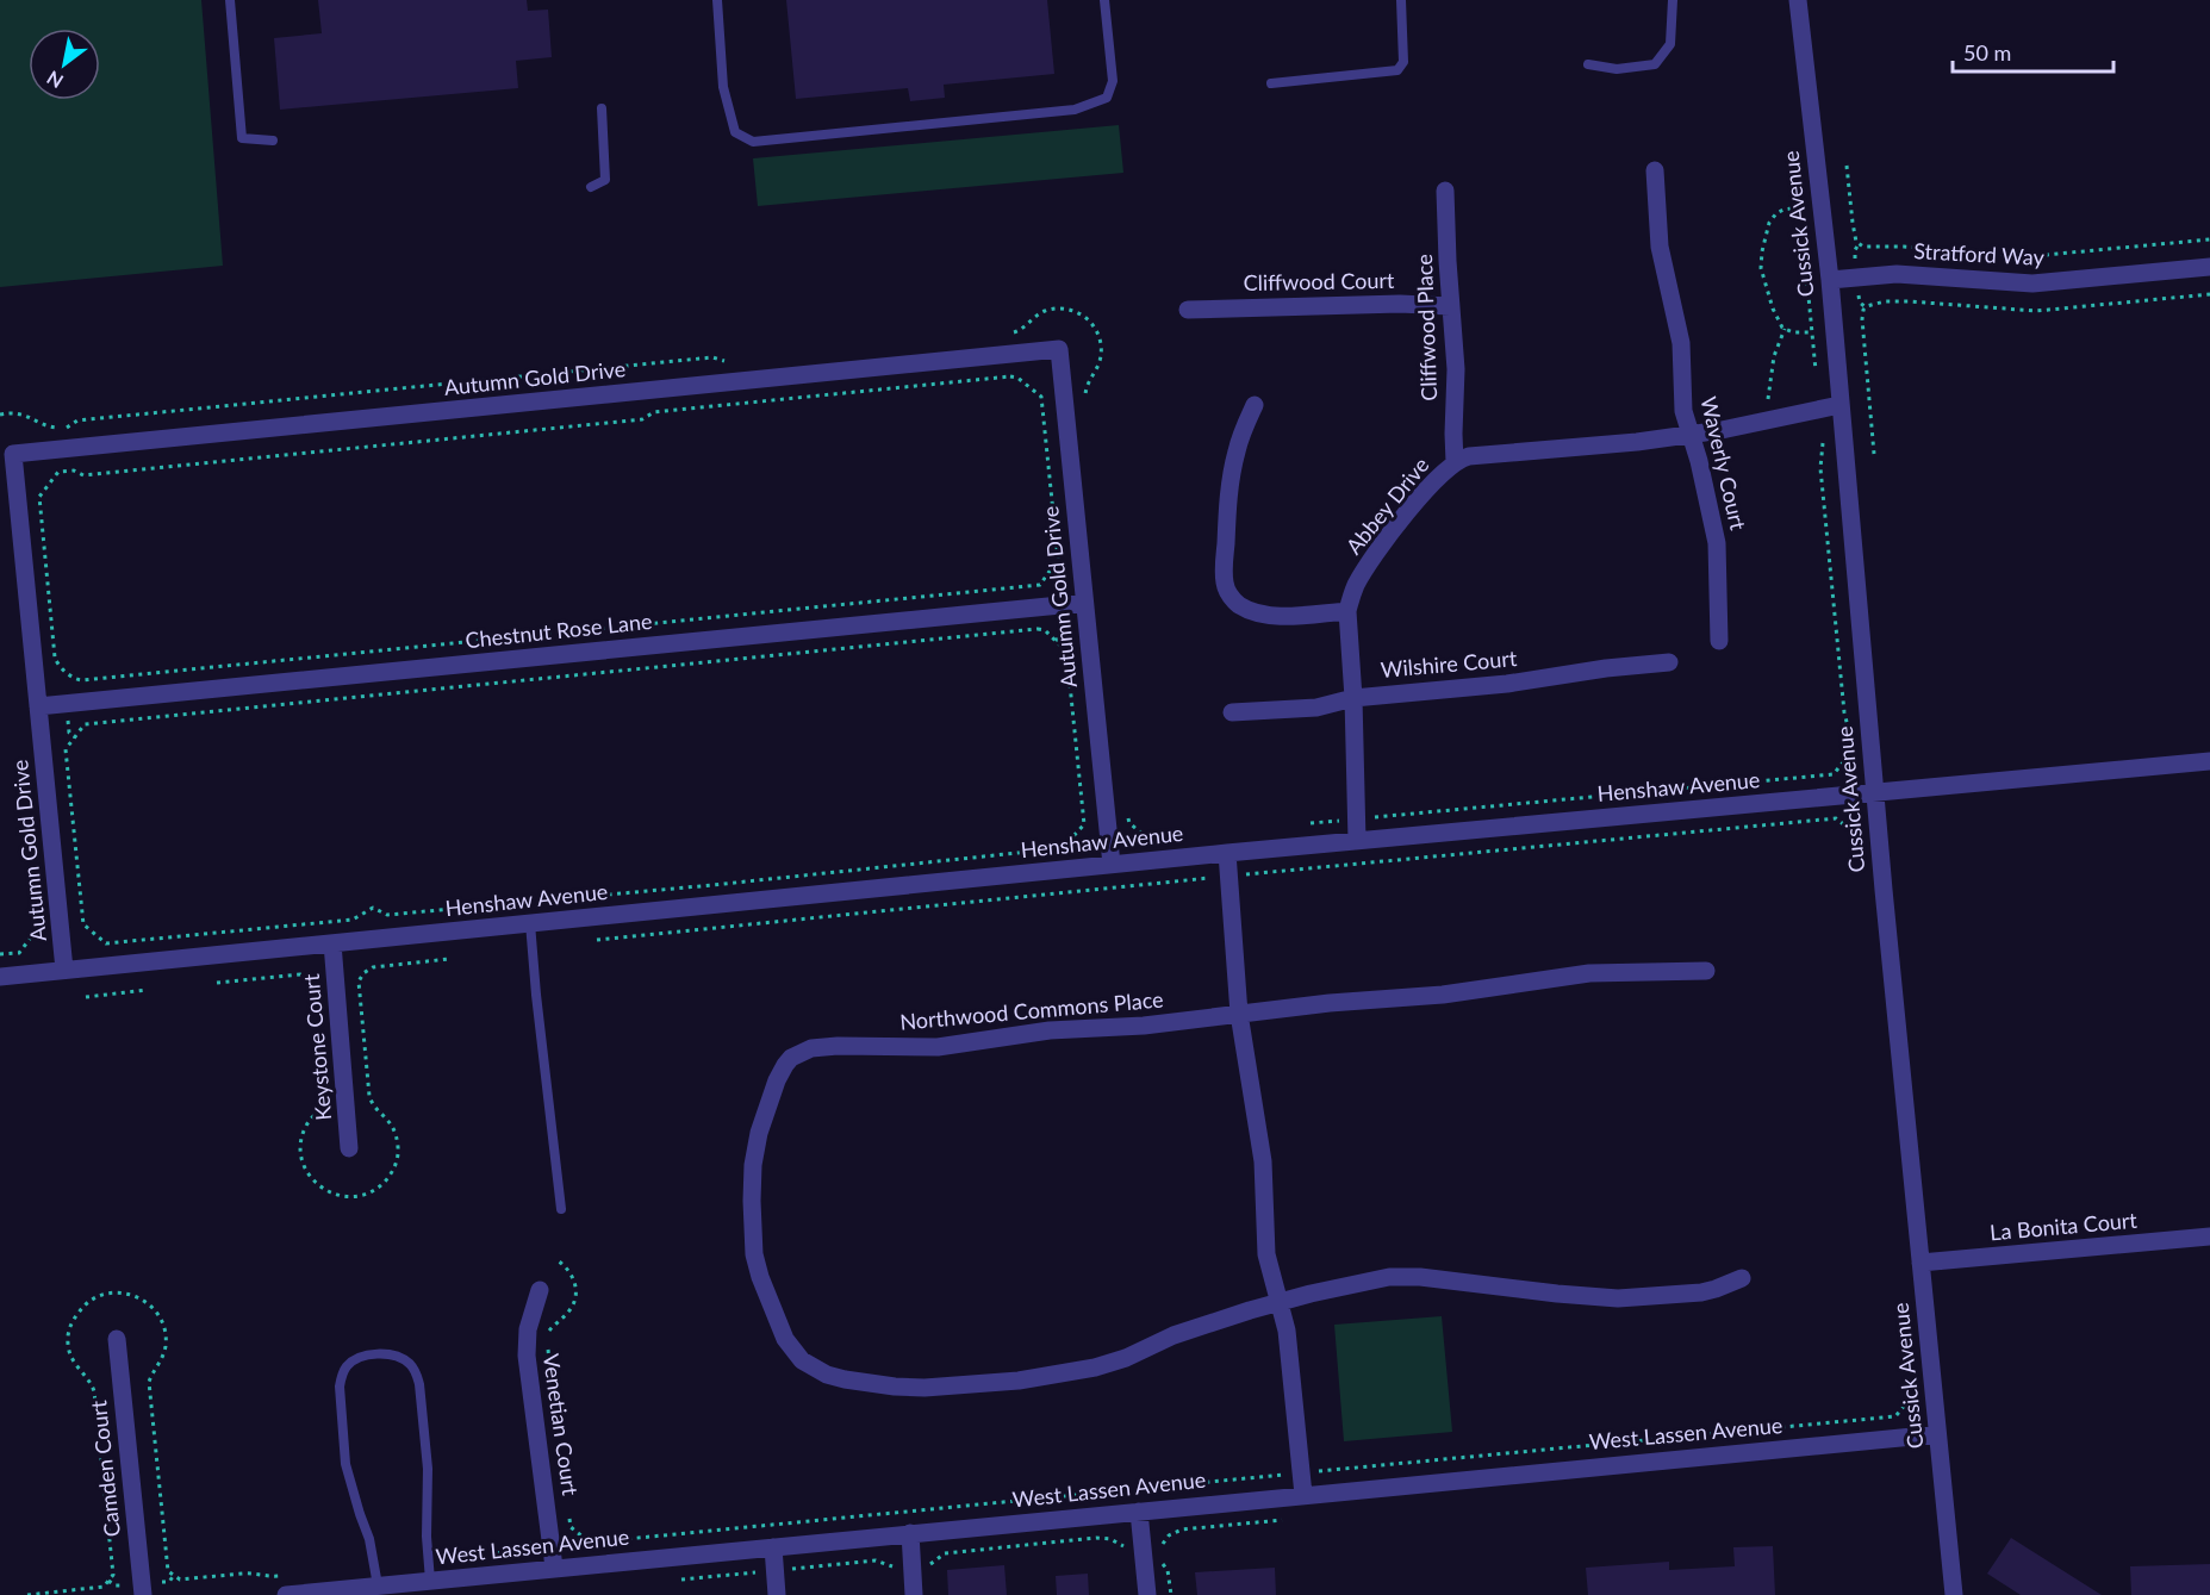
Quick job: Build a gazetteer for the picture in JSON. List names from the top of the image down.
{
  "streets": {
    "street": [
      "Cussick Avenue",
      "Stratford Way",
      "Cliffwood Court",
      "Cliffwood Place",
      "Autumn Gold Drive",
      "Waverly Court",
      "Abbey Drive",
      "Chestnut Rose Lane",
      "Wilshire Court",
      "Henshaw Avenue",
      "Northwood Commons Place",
      "Keystone Court",
      "La Bonita Court",
      "Venetian Court",
      "West Lassen Avenue",
      "Camden Court"
    ]
  },
  "crossings": [
    ["Cussick Avenue", "Stratford Way"],
    ["Cussick Avenue", "Abbey Drive"],
    ["Cussick Avenue", "Henshaw Avenue"],
    ["Cussick Avenue", "La Bonita Court"],
    ["Cussick Avenue", "West Lassen Avenue"],
    ["Cliffwood Court", "Cliffwood Place"],
    ["Cliffwood Place", "Abbey Drive"],
    ["Autumn Gold Drive", "Chestnut Rose Lane"],
    ["Autumn Gold Drive", "Henshaw Avenue"],
    ["Waverly Court", "Abbey Drive"],
    ["Abbey Drive", "Wilshire Court"],
    ["Abbey Drive", "Henshaw Avenue"],
    ["Henshaw Avenue", "Keystone Court"],
    ["Venetian Court", "West Lassen Avenue"]
  ],
  "scale_bar": "50 m",
  "north": "bottom left"
}
